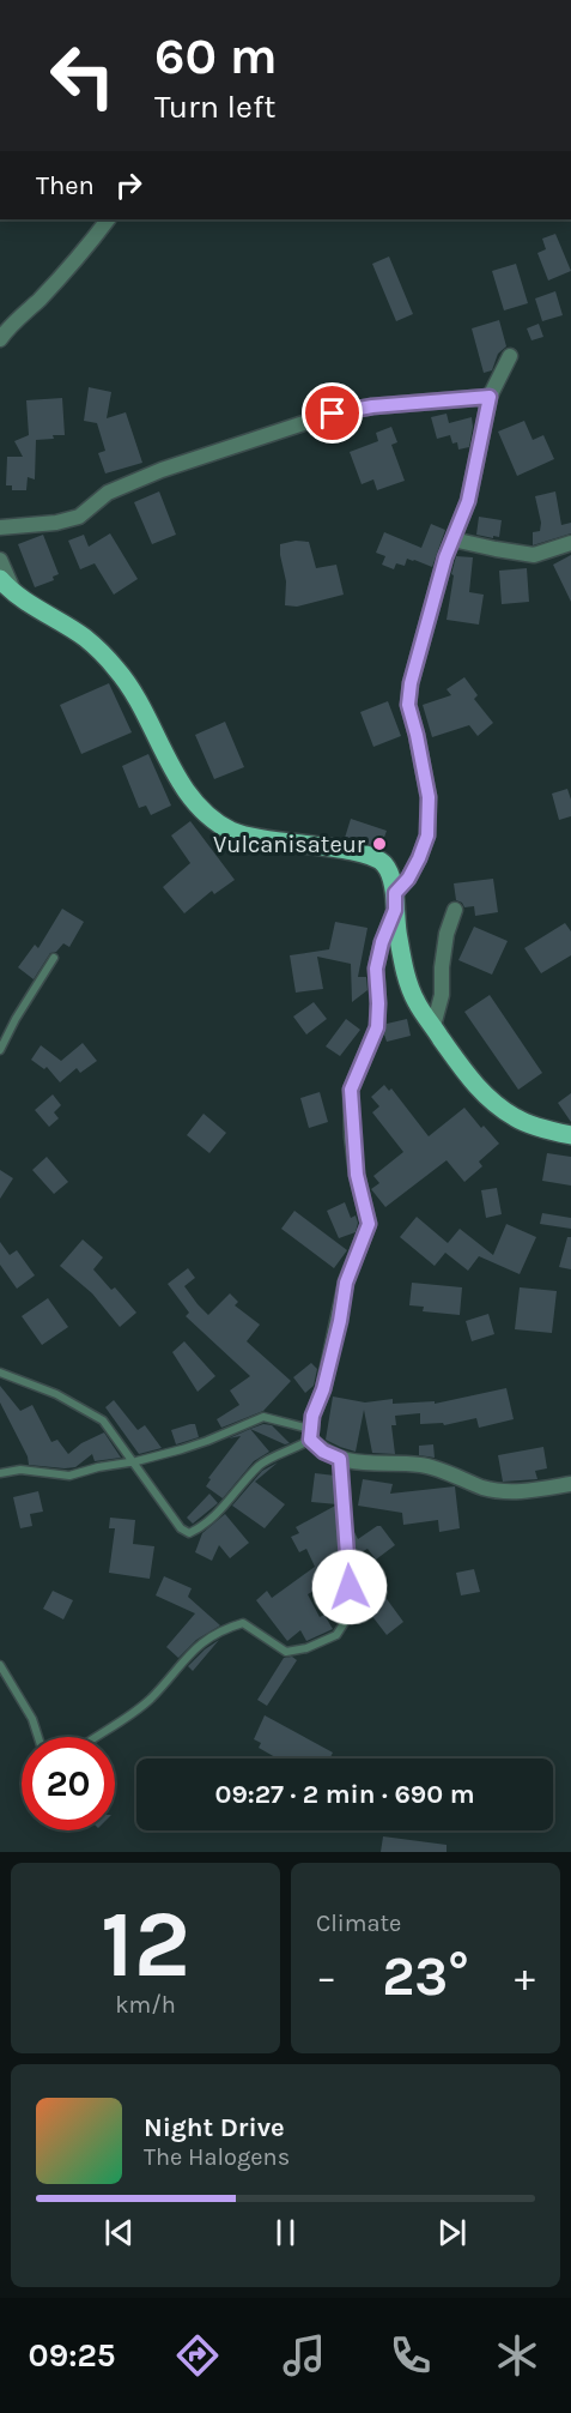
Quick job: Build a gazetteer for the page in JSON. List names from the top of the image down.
{
  "places": ["Vulcanisateur"],
  "page": {
    "turn": ["60 m", "Turn left"],
    "then": "Then",
    "limit": "20",
    "trip": "09:27 · 2 min · 690 m",
    "tile": [
      ["12", "km/h"],
      "Climate"
    ],
    "heat": ["−", "23°", "+"],
    "song": ["Night Drive", "The Halogens"],
    "tabs": "09:25"
  }
}
